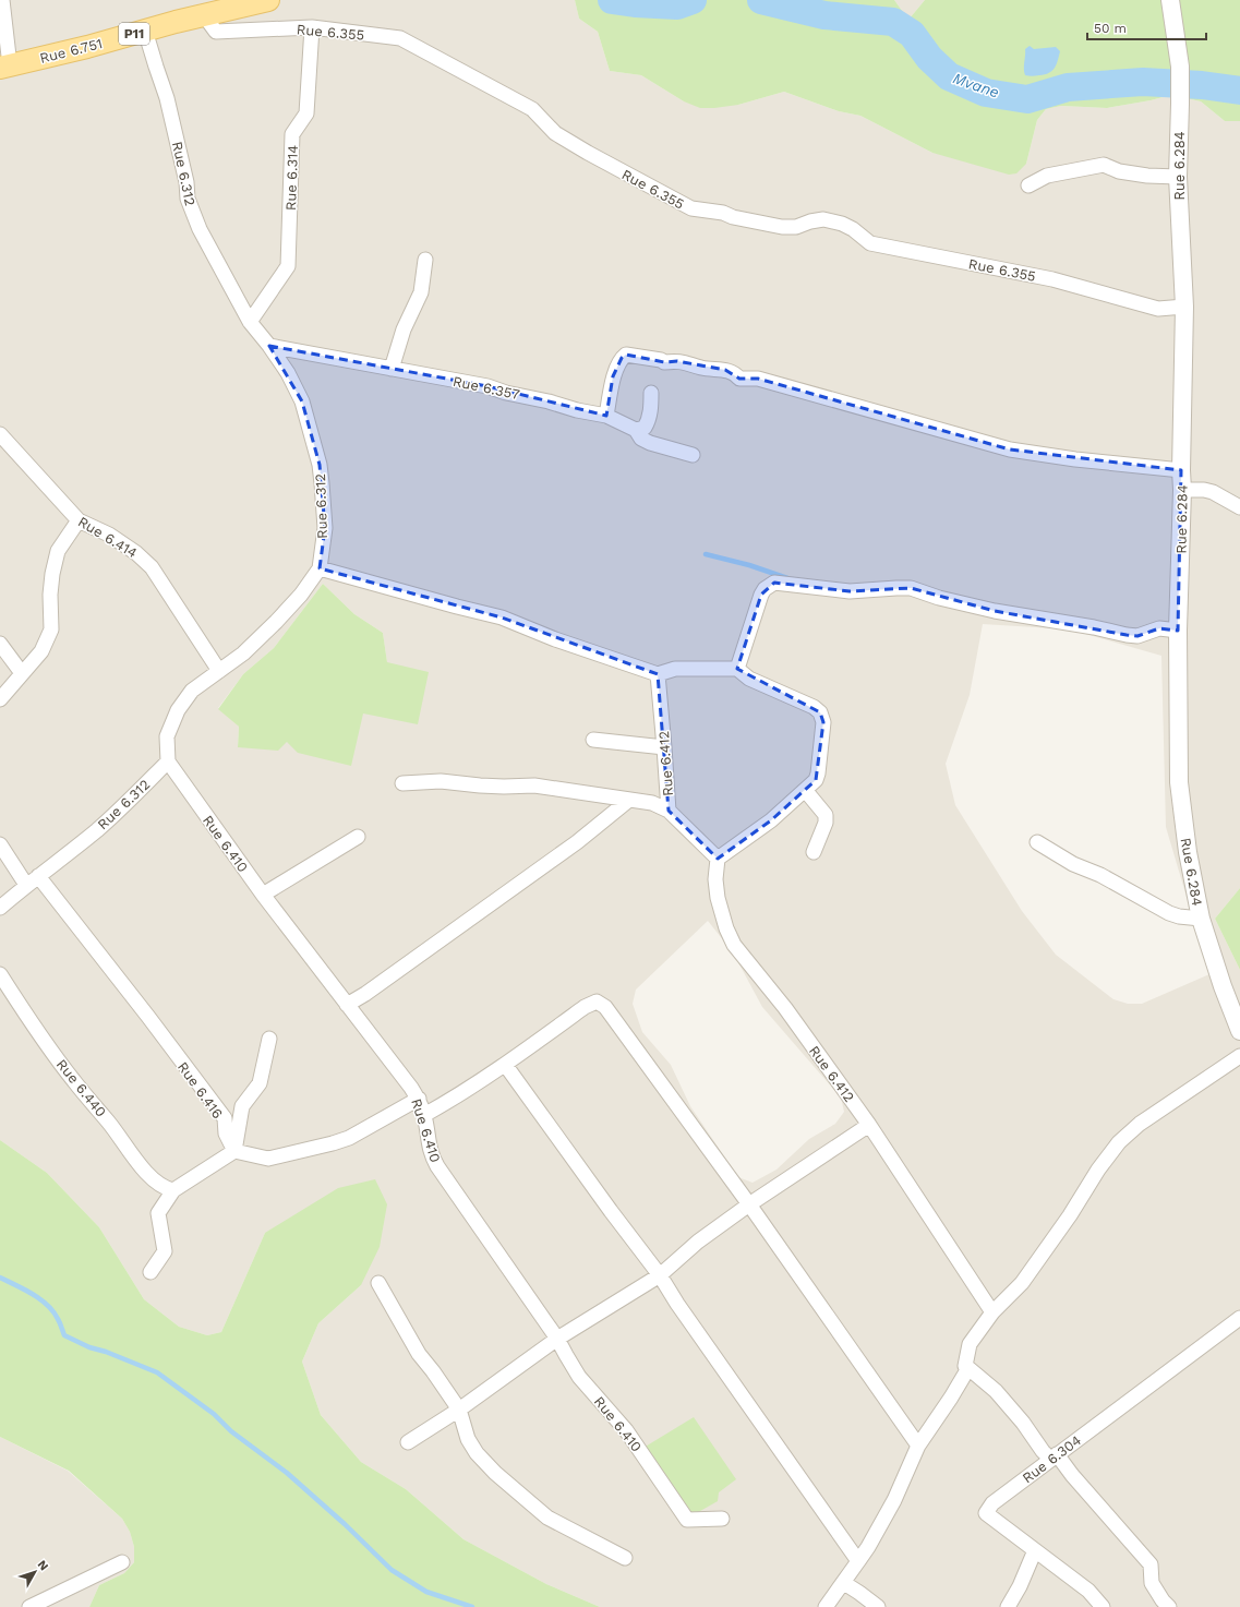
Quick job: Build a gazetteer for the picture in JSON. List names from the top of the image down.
{
  "streets": {
    "main road": ["P11", "Rue 6.751"],
    "street": [
      "Rue 6.355",
      "Rue 6.284",
      "Rue 6.312",
      "Rue 6.314",
      "Rue 6.357",
      "Rue 6.414",
      "Rue 6.412",
      "Rue 6.410",
      "Rue 6.440",
      "Rue 6.416",
      "Rue 6.304"
    ]
  },
  "crossings": [
    ["Rue 6.355", "Rue 6.751"],
    ["Rue 6.355", "Rue 6.284"],
    ["Rue 6.355", "Rue 6.314"],
    ["Rue 6.751", "Rue 6.312"],
    ["Rue 6.312", "Rue 6.314"],
    ["Rue 6.312", "Rue 6.357"],
    ["Rue 6.312", "Rue 6.414"],
    ["Rue 6.312", "Rue 6.410"],
    ["Rue 6.312", "Rue 6.416"]
  ],
  "water": ["Mvane"],
  "scale_bar": "50 m",
  "north": "top right"
}
